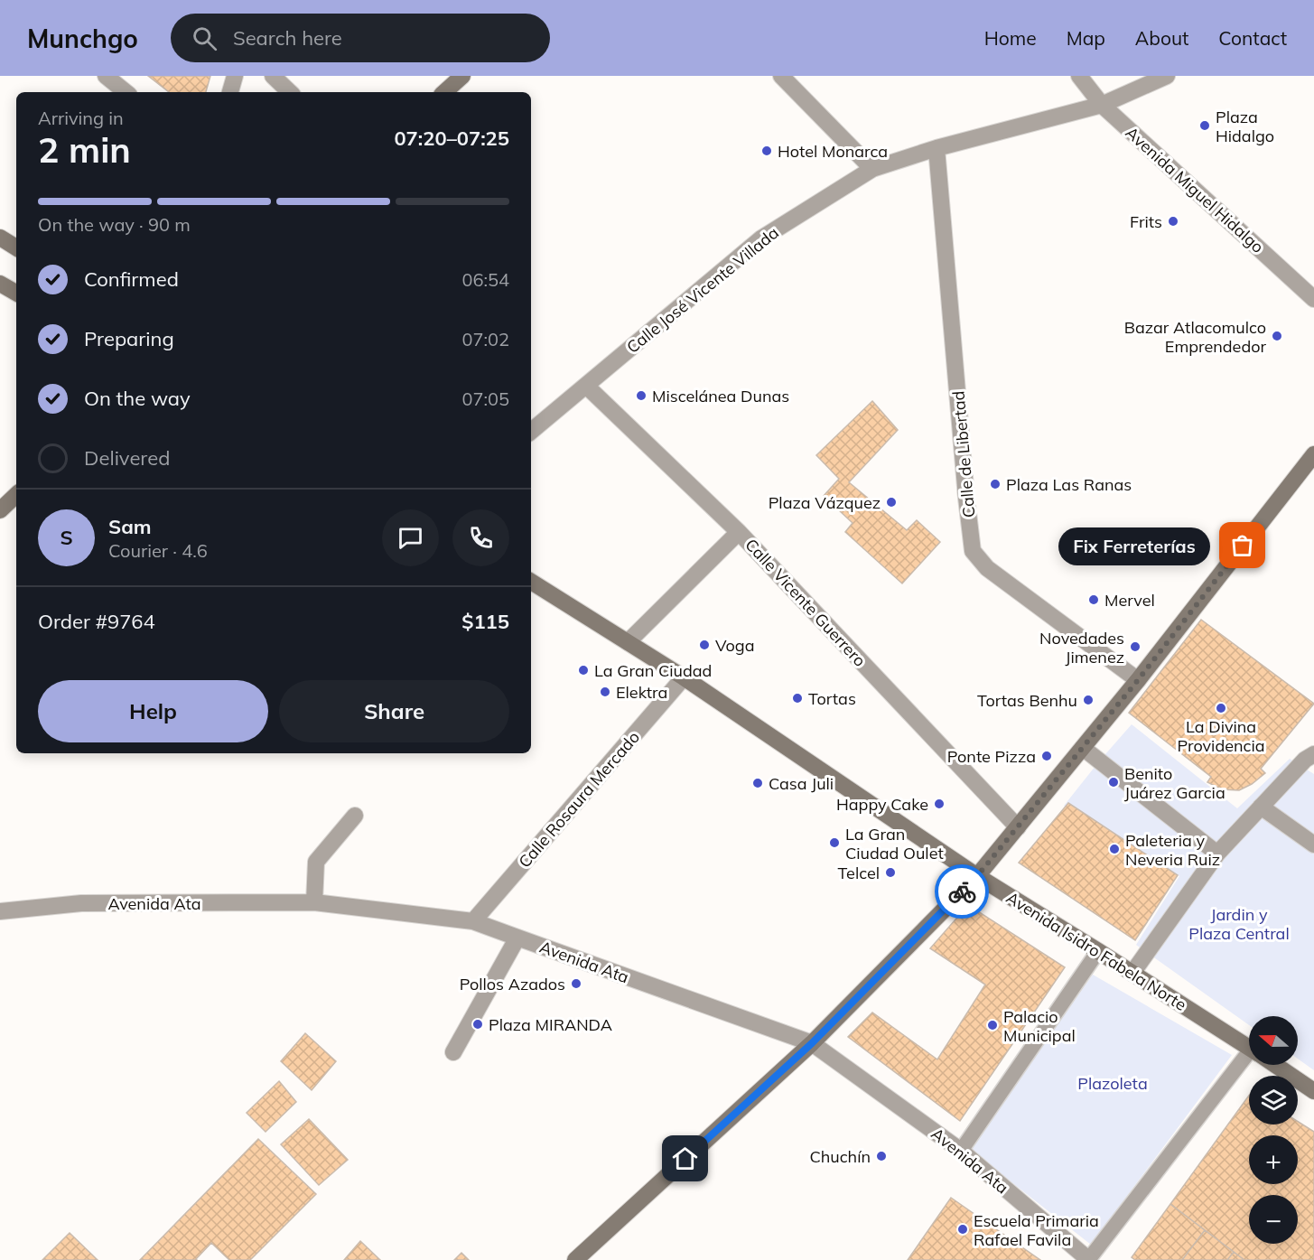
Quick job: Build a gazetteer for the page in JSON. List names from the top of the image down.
{
  "streets": {
    "street": [
      "Avenida Miguel Hidalgo",
      "Calle José Vicente Villada",
      "Calle de Libertad",
      "Calle Vicente Guerrero",
      "Calle Rosaura Mercado",
      "Avenida Ata",
      "Avenida Isidro Fabela Norte"
    ]
  },
  "crossings": [
    ["Avenida Miguel Hidalgo", "Calle José Vicente Villada"],
    ["Calle José Vicente Villada", "Calle de Libertad"],
    ["Calle José Vicente Villada", "Calle Vicente Guerrero"],
    ["Calle Rosaura Mercado", "Avenida Ata"],
    ["Calle Rosaura Mercado", "Avenida Isidro Fabela Norte"]
  ],
  "parks": ["Jardin y Plaza Central", "Plazoleta"],
  "places": [
    "Plaza Hidalgo",
    "Hotel Monarca",
    "Frits",
    "Bazar Atlacomulco Emprendedor",
    "Miscelánea Dunas",
    "Plaza Las Ranas",
    "Plaza Vázquez",
    "Fix Ferreterías",
    "Mervel",
    "Voga",
    "Novedades Jimenez",
    "La Gran Ciudad",
    "Elektra",
    "Tortas",
    "Tortas Benhu",
    "La Divina Providencia",
    "Ponte Pizza",
    "Benito Juárez Garcia",
    "Casa Juli",
    "Happy Cake",
    "La Gran Ciudad Oulet",
    "Paleteria y Neveria Ruiz",
    "Telcel",
    "Pollos Azados",
    "Plaza MIRANDA",
    "Palacio Municipal",
    "Chuchín",
    "Escuela Primaria Rafael Favila"
  ],
  "north": "left",
  "page": {
    "header": "Munchgo",
    "search": "Search here",
    "nav": [
      "Home",
      "Map",
      "About",
      "Contact"
    ],
    "heading": ["2 min", "Arriving in", "07:20–07:25"],
    "panel": [
      "Sam",
      "Courier · 4.6",
      "Order #9764",
      "$115"
    ],
    "bar": "On the way · 90 m",
    "list": [
      ["Confirmed", "06:54"],
      ["Preparing", "07:02"],
      ["On the way", "07:05"],
      "Delivered"
    ],
    "round": "S",
    "bubble": "Fix Ferreterías",
    "buttons": ["Help", "Share"],
    "map_buttons": ["+", "−"]
  }
}
